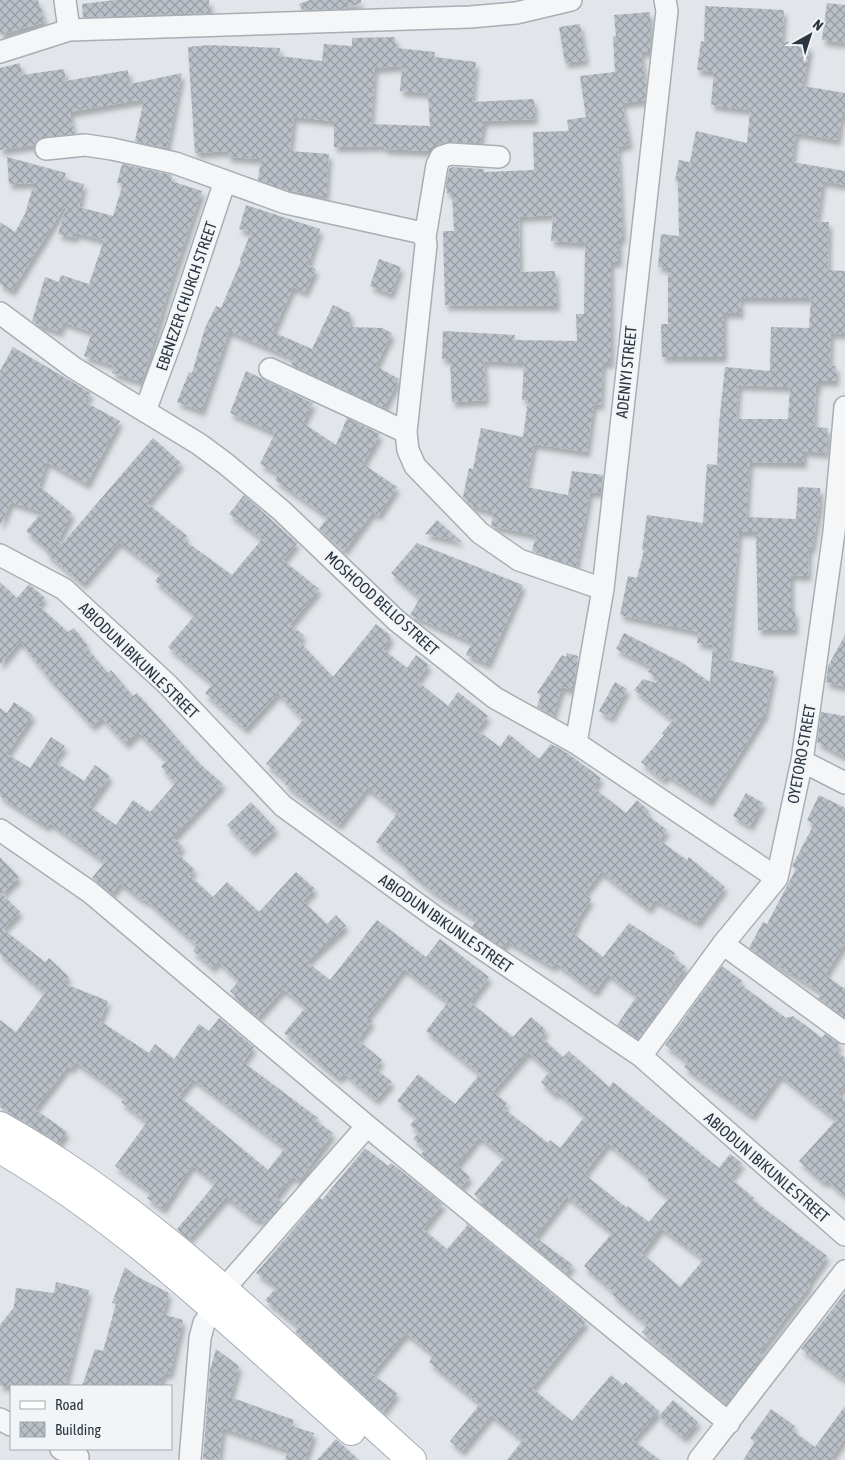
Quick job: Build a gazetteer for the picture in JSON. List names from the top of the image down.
{
  "streets": {
    "street": [
      "EBENEZER CHURCH STREET",
      "ADENIYI STREET",
      "MOSHOOD BELLO STREET",
      "ABIODUN IBIKUNLE STREET",
      "OYETORO STREET"
    ]
  },
  "crossings": [
    ["EBENEZER CHURCH STREET", "MOSHOOD BELLO STREET"],
    ["ADENIYI STREET", "MOSHOOD BELLO STREET"],
    ["MOSHOOD BELLO STREET", "OYETORO STREET"],
    ["ABIODUN IBIKUNLE STREET", "OYETORO STREET"]
  ],
  "legend": ["Road", "Building"],
  "north": "top right"
}
